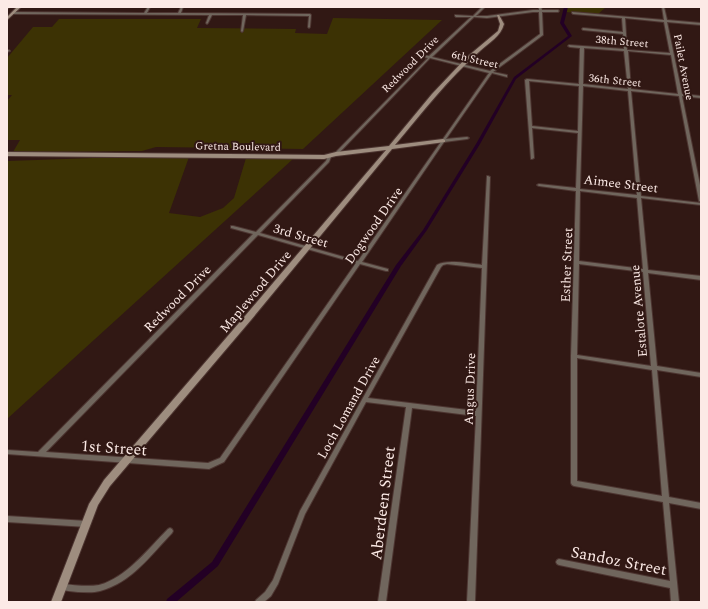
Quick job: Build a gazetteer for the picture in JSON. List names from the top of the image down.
{
  "streets": {
    "street": [
      "38th Street",
      "6th Street",
      "Redwood Drive",
      "Pailet Avenue",
      "36th Street",
      "Gretna Boulevard",
      "Aimee Street",
      "Dogwood Drive",
      "3rd Street",
      "Esther Street",
      "Maplewood Drive",
      "Estalote Avenue",
      "Angus Drive",
      "Loch Lomand Drive",
      "1st Street",
      "Aberdeen Street",
      "Sandoz Street"
    ]
  },
  "crossings": [
    ["38th Street", "Pailet Avenue"],
    ["38th Street", "Esther Street"],
    ["38th Street", "Estalote Avenue"],
    ["6th Street", "Redwood Drive"],
    ["6th Street", "Dogwood Drive"],
    ["6th Street", "Maplewood Drive"],
    ["Redwood Drive", "Gretna Boulevard"],
    ["Redwood Drive", "3rd Street"],
    ["Redwood Drive", "1st Street"],
    ["Pailet Avenue", "36th Street"],
    ["Pailet Avenue", "Aimee Street"],
    ["36th Street", "Esther Street"],
    ["36th Street", "Estalote Avenue"],
    ["Gretna Boulevard", "Dogwood Drive"],
    ["Gretna Boulevard", "Maplewood Drive"],
    ["Aimee Street", "Esther Street"],
    ["Aimee Street", "Estalote Avenue"],
    ["Dogwood Drive", "3rd Street"],
    ["Dogwood Drive", "1st Street"],
    ["3rd Street", "Maplewood Drive"],
    ["Esther Street", "Estalote Avenue"],
    ["Maplewood Drive", "1st Street"],
    ["Estalote Avenue", "Sandoz Street"],
    ["Angus Drive", "Loch Lomand Drive"]
  ]
}
